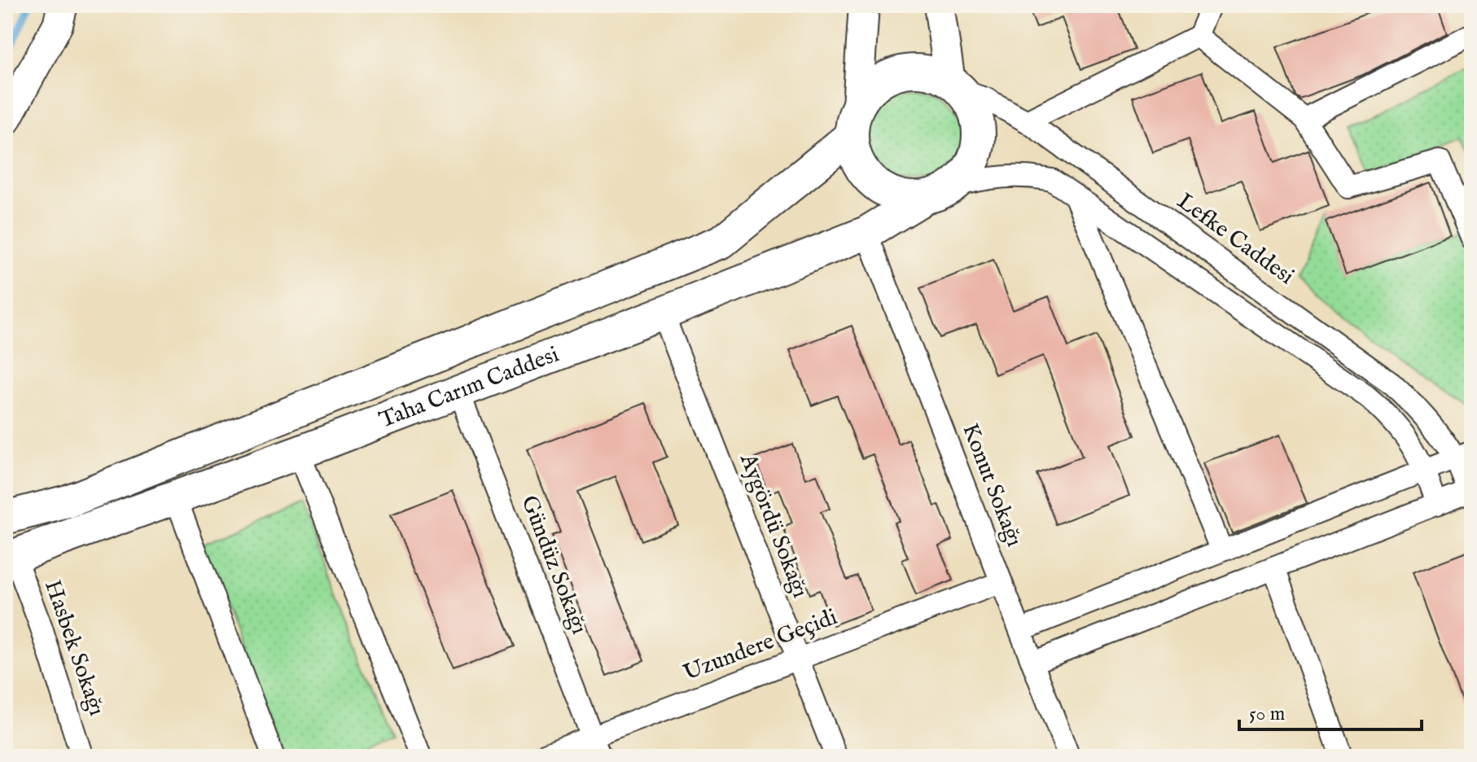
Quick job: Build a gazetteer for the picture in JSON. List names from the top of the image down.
{
  "streets": {
    "main road": ["Taha Carım Caddesi"],
    "street": [
      "Lefke Caddesi",
      "Konut Sokağı",
      "Aygördü Sokağı",
      "Gündüz Sokağı",
      "Uzundere Geçidi",
      "Hasbek Sokağı"
    ]
  },
  "crossings": [
    ["Lefke Caddesi", "Taha Carım Caddesi"],
    ["Lefke Caddesi", "Konut Sokağı"],
    ["Taha Carım Caddesi", "Konut Sokağı"],
    ["Taha Carım Caddesi", "Aygördü Sokağı"],
    ["Taha Carım Caddesi", "Gündüz Sokağı"],
    ["Taha Carım Caddesi", "Hasbek Sokağı"],
    ["Konut Sokağı", "Uzundere Geçidi"],
    ["Aygördü Sokağı", "Uzundere Geçidi"],
    ["Gündüz Sokağı", "Uzundere Geçidi"]
  ],
  "scale_bar": "50 m"
}
